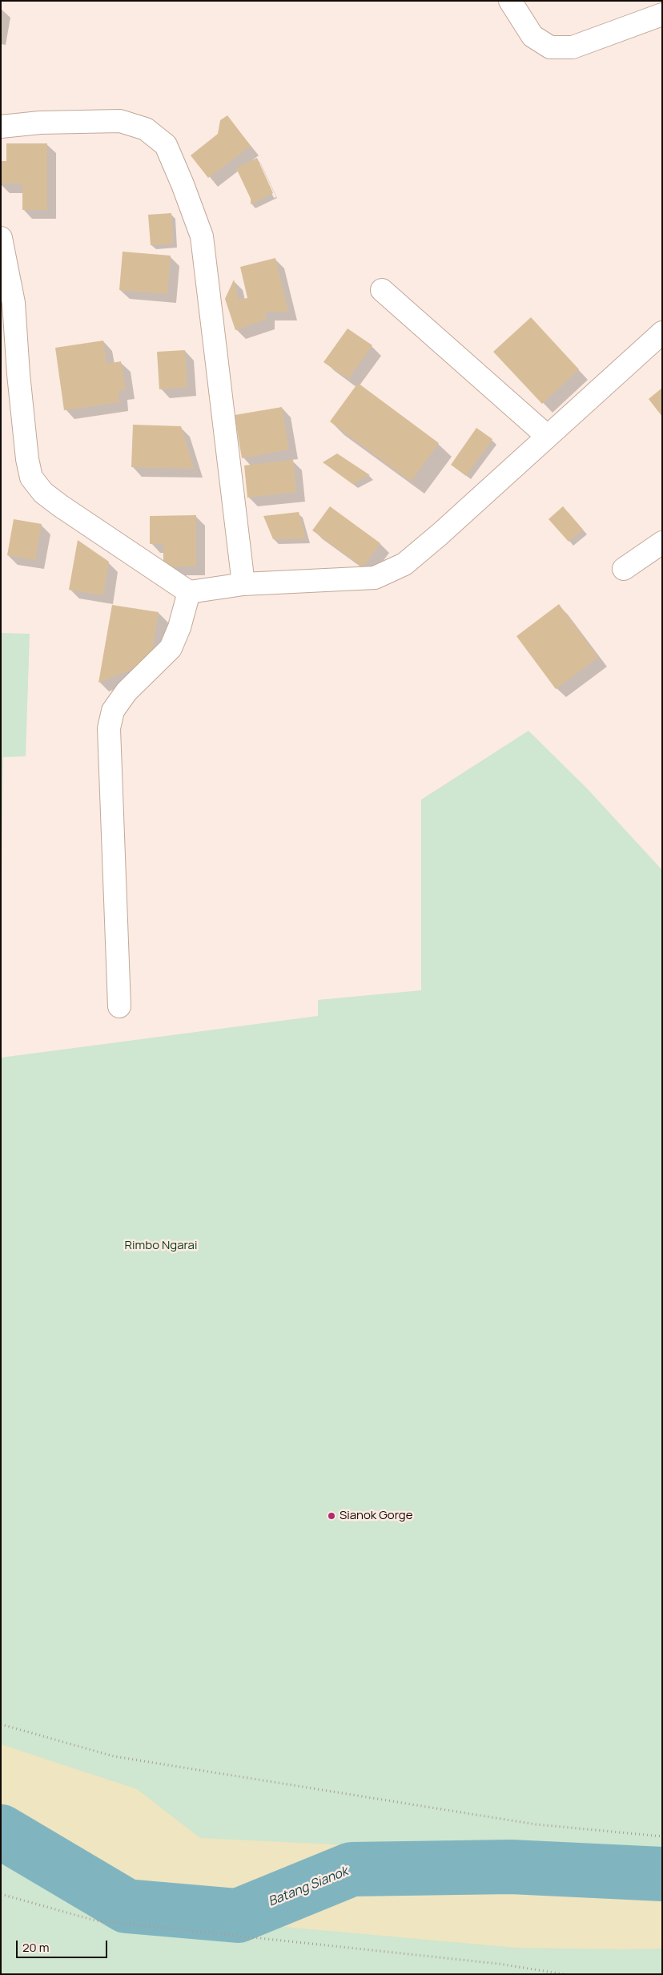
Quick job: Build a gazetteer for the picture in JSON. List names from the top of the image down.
{
  "water": ["Batang Sianok"],
  "parks": ["Rimbo Ngarai"],
  "places": ["Sianok Gorge"],
  "scale_bar": "20 m"
}
